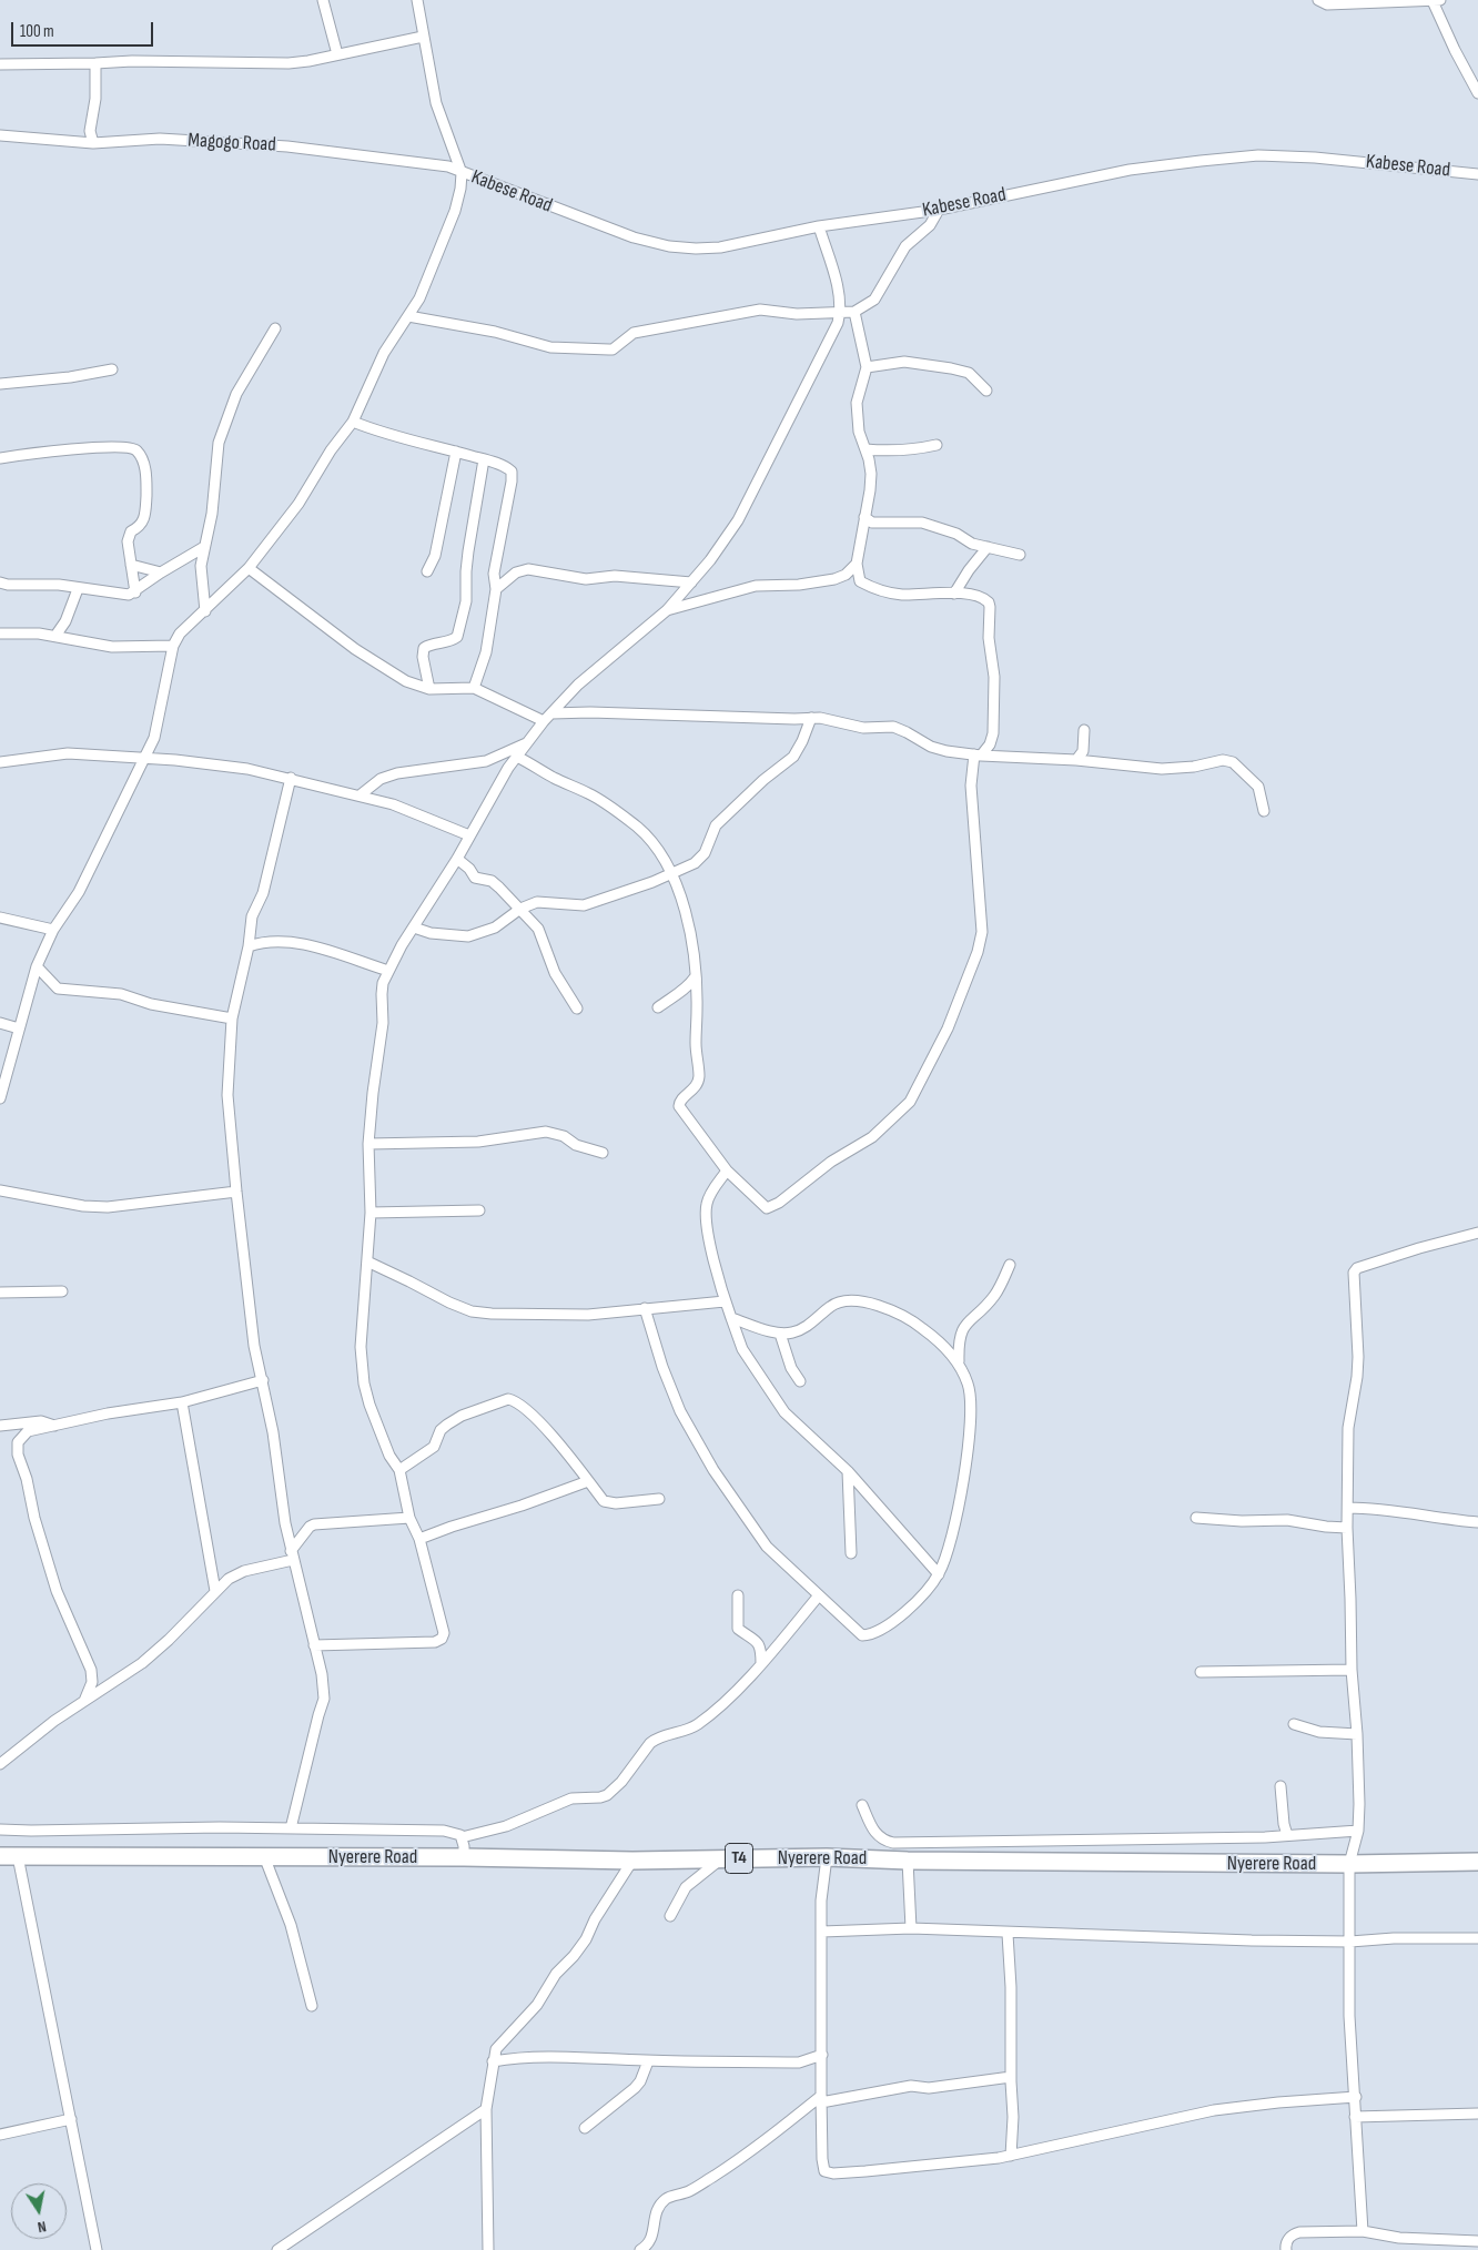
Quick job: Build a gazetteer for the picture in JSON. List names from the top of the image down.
{
  "streets": {
    "highway": ["Nyerere Road", "T4"],
    "street": ["Magogo Road", "Kabese Road"]
  },
  "crossings": [
    ["Magogo Road", "Kabese Road"]
  ],
  "scale_bar": "100 m",
  "north": "bottom"
}
